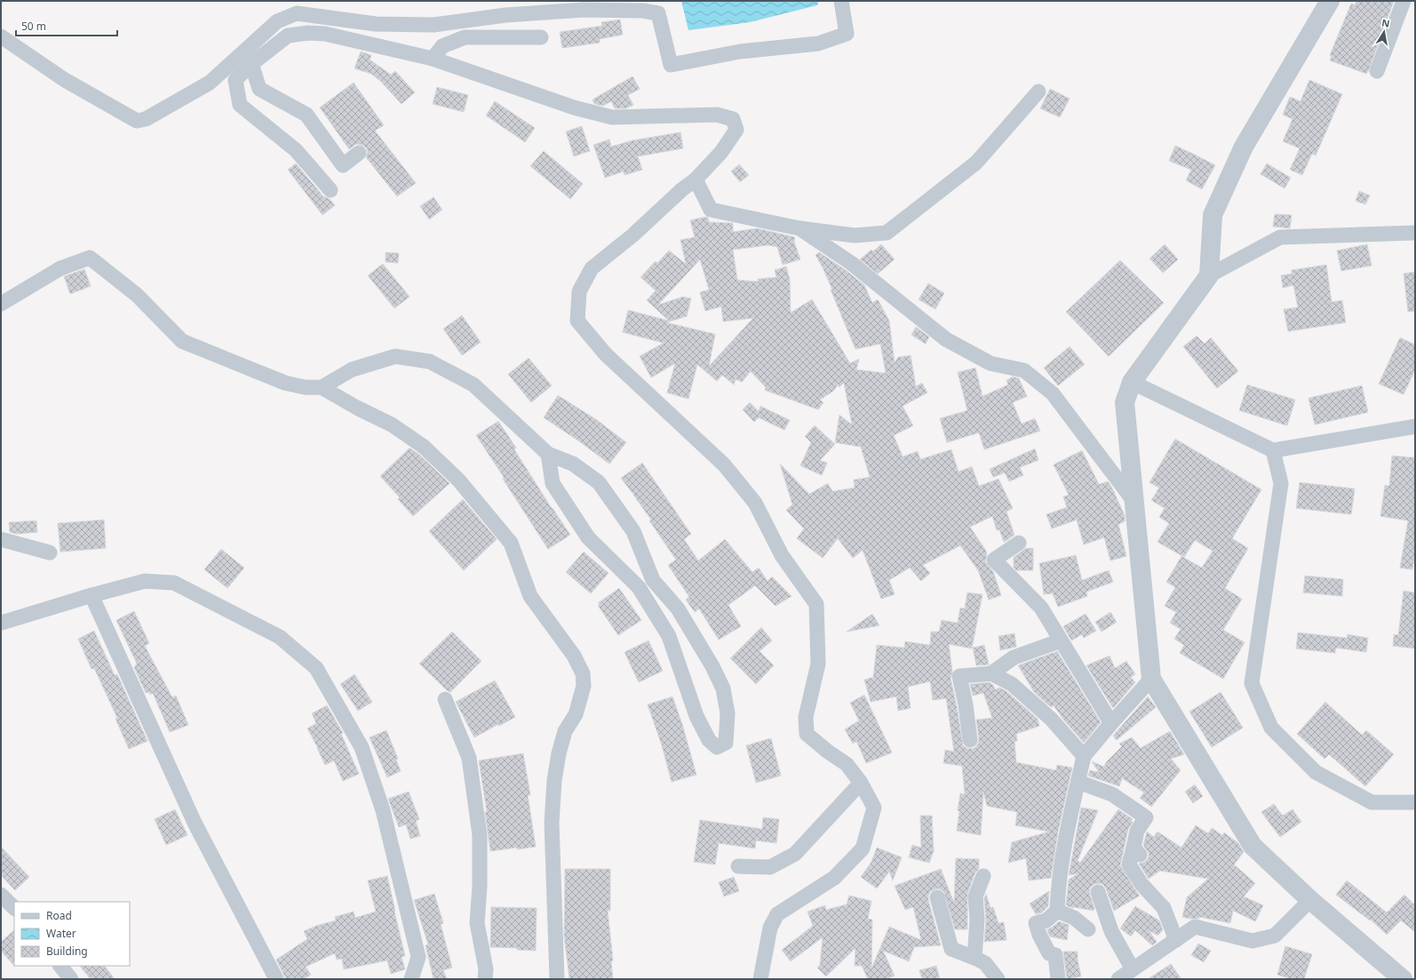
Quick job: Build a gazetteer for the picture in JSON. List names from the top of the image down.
{
  "legend": ["Road", "Water", "Building"],
  "scale_bar": "50 m",
  "north": "top"
}
